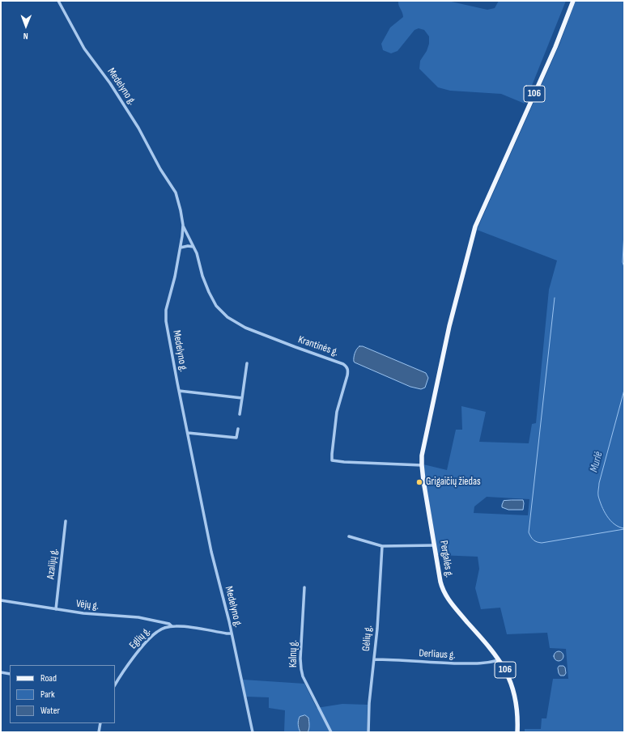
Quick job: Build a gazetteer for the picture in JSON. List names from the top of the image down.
{
  "streets": {
    "main road": ["106", "Pergalės g."],
    "street": [
      "Medelyno g.",
      "Krantinės g.",
      "Azalijų g.",
      "Vėjų g.",
      "Eglių g.",
      "Gėlių g.",
      "Kalnų g.",
      "Derliaus g."
    ]
  },
  "crossings": [
    ["Medelyno g.", "Krantinės g."],
    ["Medelyno g.", "Eglių g."],
    ["Krantinės g.", "Pergalės g."],
    ["Pergalės g.", "Derliaus g."],
    ["Azalijų g.", "Vėjų g."],
    ["Vėjų g.", "Eglių g."],
    ["Gėlių g.", "Derliaus g."]
  ],
  "water": ["Murlė"],
  "places": ["Grigaičių žiedas"],
  "legend": ["Road", "Park", "Water"],
  "north": "bottom"
}
